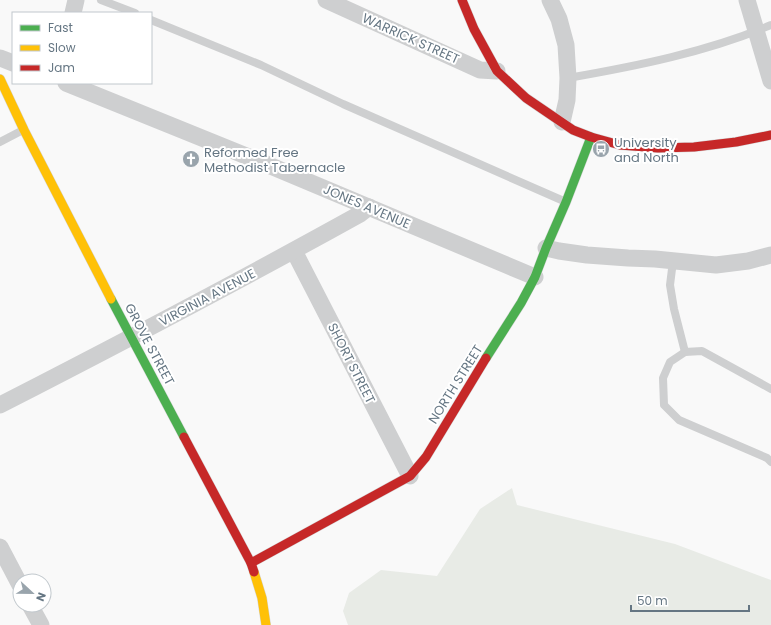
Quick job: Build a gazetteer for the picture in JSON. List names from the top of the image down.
{
  "streets": {
    "street": [
      "WARRICK STREET",
      "JONES AVENUE",
      "VIRGINIA AVENUE",
      "GROVE STREET",
      "SHORT STREET",
      "NORTH STREET"
    ]
  },
  "crossings": [
    ["JONES AVENUE", "VIRGINIA AVENUE"],
    ["JONES AVENUE", "NORTH STREET"],
    ["VIRGINIA AVENUE", "GROVE STREET"],
    ["VIRGINIA AVENUE", "SHORT STREET"],
    ["GROVE STREET", "NORTH STREET"],
    ["SHORT STREET", "NORTH STREET"]
  ],
  "places": {
    "bus stop": ["University and North"],
    "church": ["Reformed Free Methodist Tabernacle"]
  },
  "legend": ["Fast", "Slow", "Jam"],
  "scale_bar": "50 m",
  "north": "right"
}
